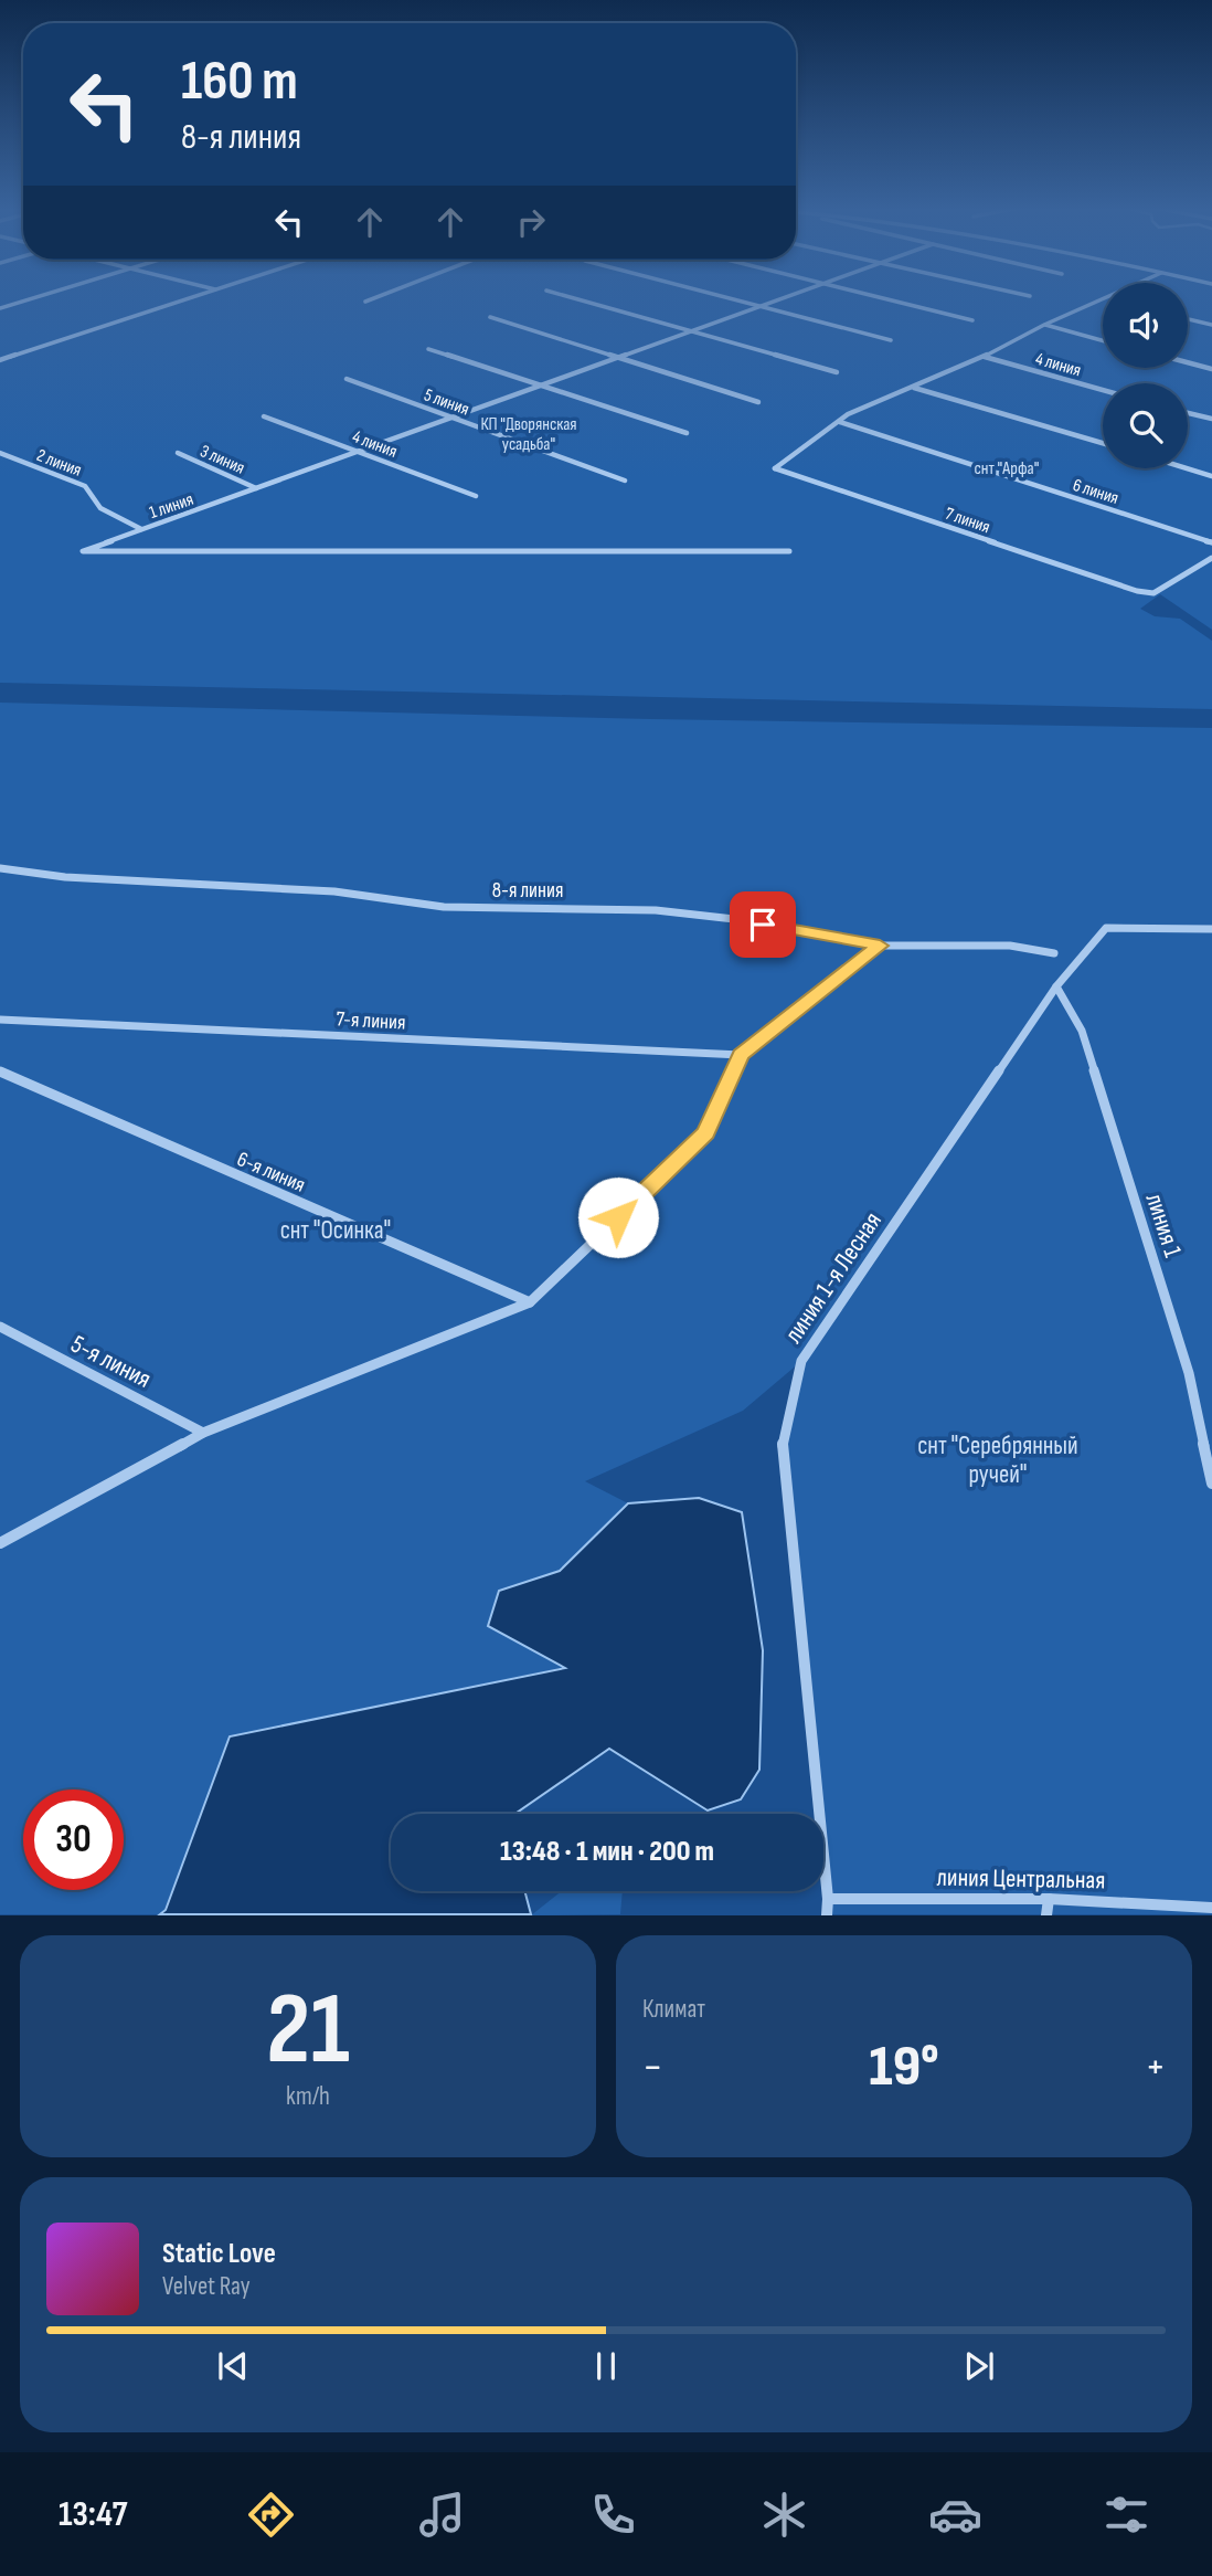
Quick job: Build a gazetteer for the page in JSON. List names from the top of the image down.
{
  "streets": {
    "street": [
      "4 линия",
      "5 линия",
      "3 линия",
      "2 линия",
      "6 линия",
      "1 линия",
      "7 линия",
      "8-я линия",
      "7-я линия",
      "6-я линия",
      "линия 1",
      "линия 1-я Лесная",
      "5-я линия",
      "линия Центральная"
    ]
  },
  "crossings": [
    ["4 линия", "1 линия"],
    ["5 линия", "1 линия"],
    ["3 линия", "1 линия"],
    ["2 линия", "1 линия"],
    ["6 линия", "7 линия"],
    ["линия 1", "линия 1-я Лесная"],
    ["линия 1-я Лесная", "линия Центральная"]
  ],
  "parks": [
    "КП \"Дворянская усадьба\"",
    "снт \"Арфа\"",
    "снт \"Осинка\"",
    "снт \"Серебрянный ручей\""
  ],
  "page": {
    "turn": ["160 m", "8-я линия"],
    "limit": "30",
    "trip": "13:48 · 1 мин · 200 m",
    "tile": [
      ["21", "km/h"],
      "Климат"
    ],
    "heat": ["−", "19°", "+"],
    "song": ["Static Love", "Velvet Ray"],
    "tabs": "13:47"
  }
}
